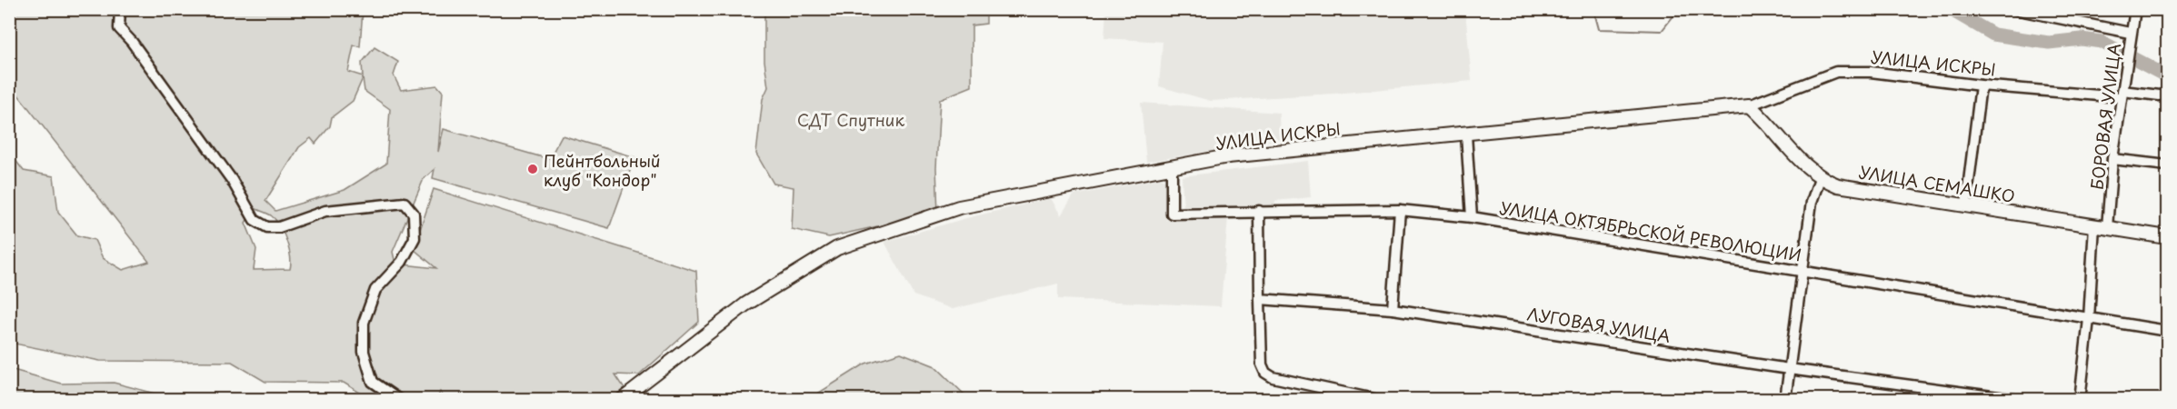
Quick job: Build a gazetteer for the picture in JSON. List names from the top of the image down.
{
  "streets": {
    "main road": ["УЛИЦА ИСКРЫ", "УЛИЦА СЕМАШКО"],
    "street": ["БОРОВАЯ УЛИЦА", "УЛИЦА ОКТЯБРЬСКОЙ РЕВОЛЮЦИИ", "ЛУГОВАЯ УЛИЦА"]
  },
  "crossings": [
    ["УЛИЦА ИСКРЫ", "БОРОВАЯ УЛИЦА"],
    ["УЛИЦА ИСКРЫ", "УЛИЦА СЕМАШКО"],
    ["УЛИЦА ИСКРЫ", "УЛИЦА ОКТЯБРЬСКОЙ РЕВОЛЮЦИИ"],
    ["БОРОВАЯ УЛИЦА", "УЛИЦА СЕМАШКО"],
    ["БОРОВАЯ УЛИЦА", "УЛИЦА ОКТЯБРЬСКОЙ РЕВОЛЮЦИИ"]
  ],
  "parks": ["СДТ Спутник"],
  "places": ["Пейнтбольный клуб \"Кондор\""]
}
